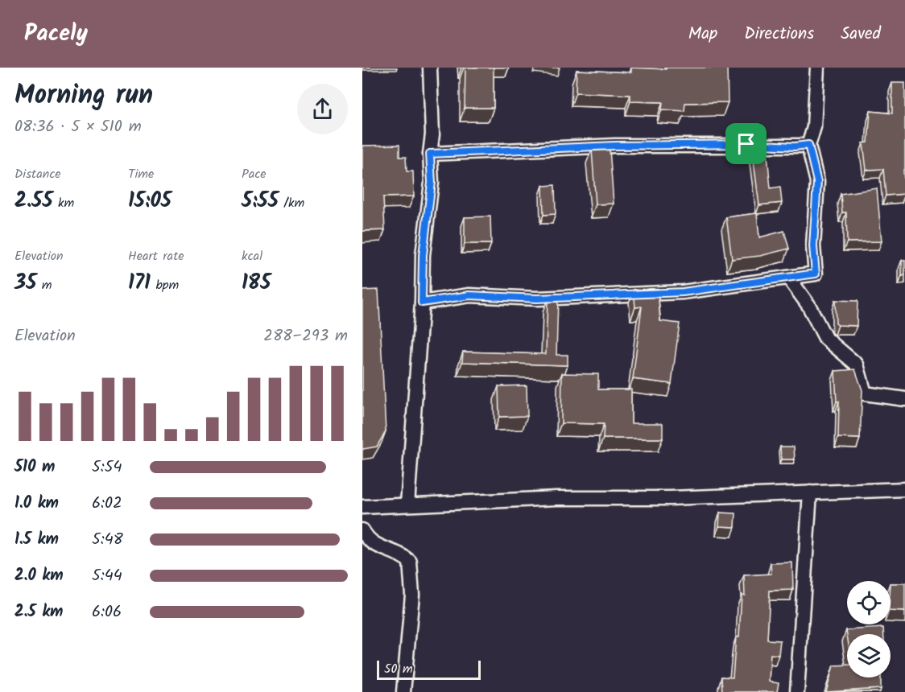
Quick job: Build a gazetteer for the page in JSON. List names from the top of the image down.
{
  "scale_bar": "50 m",
  "page": {
    "header": "Pacely",
    "nav": ["Map", "Directions", "Saved"],
    "heading": ["Morning run", "08:36 · 5 × 510 m"],
    "stats": [
      ["Distance", "2.55 km"],
      ["Time", "15:05"],
      ["Pace", "5:55 /km"],
      ["Elevation", "35 m"],
      ["Heart rate", "171 bpm"],
      ["kcal", "185"]
    ],
    "chart": ["Elevation", "288–293 m"],
    "list": [
      {
        "name": "510 m",
        "note": "5:54"
      },
      {
        "name": "1.0 km",
        "note": "6:02"
      },
      {
        "name": "1.5 km",
        "note": "5:48"
      },
      {
        "name": "2.0 km",
        "note": "5:44"
      },
      {
        "name": "2.5 km",
        "note": "6:06"
      }
    ],
    "scale": "50 m"
  }
}
